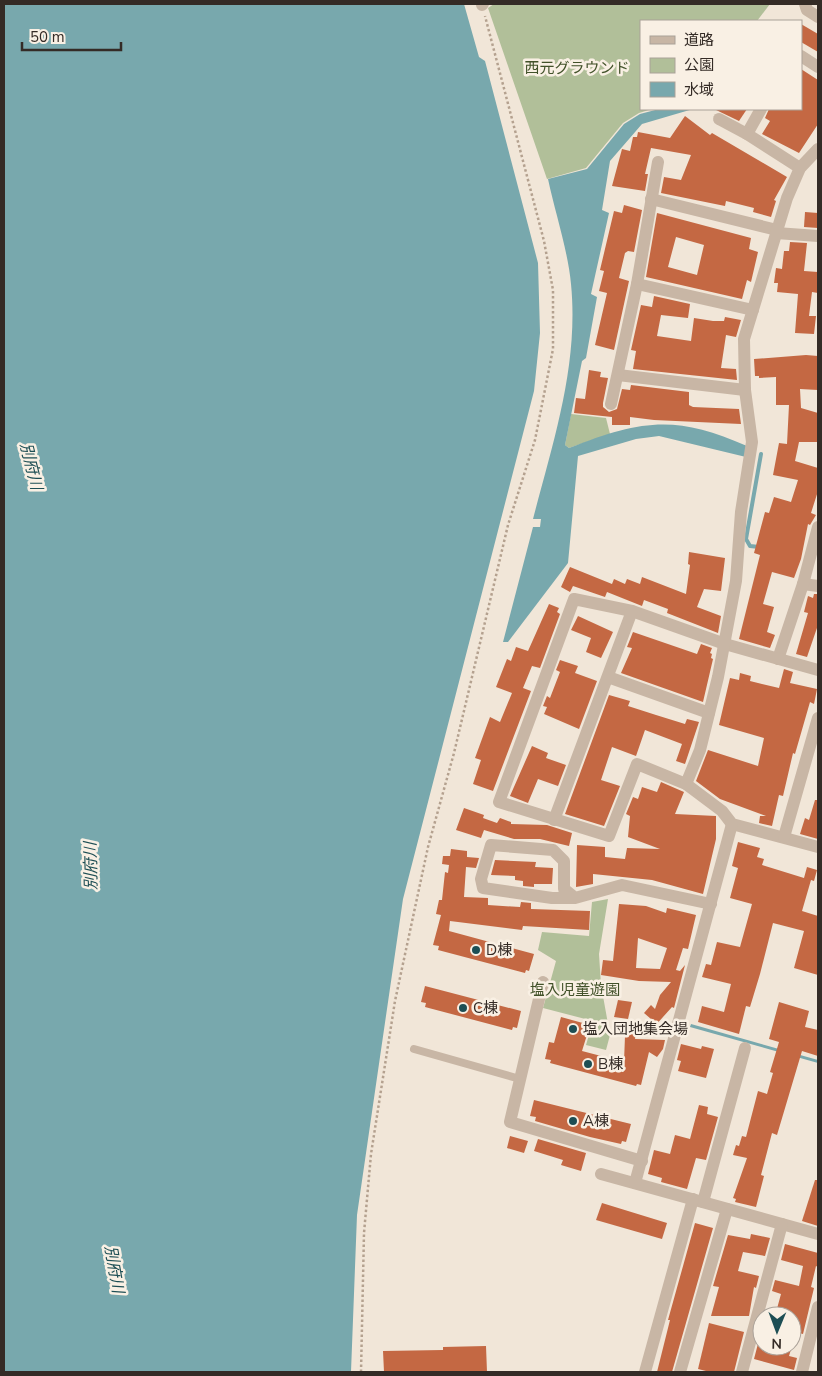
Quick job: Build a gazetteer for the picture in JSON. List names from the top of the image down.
{
  "water": ["別府川"],
  "parks": ["西元グラウンド", "塩入児童遊園"],
  "places": [
    "D棟",
    "C棟",
    "塩入団地集会場",
    "B棟",
    "A棟"
  ],
  "legend": ["道路", "公園", "水域"],
  "scale_bar": "50 m",
  "north": "bottom"
}
